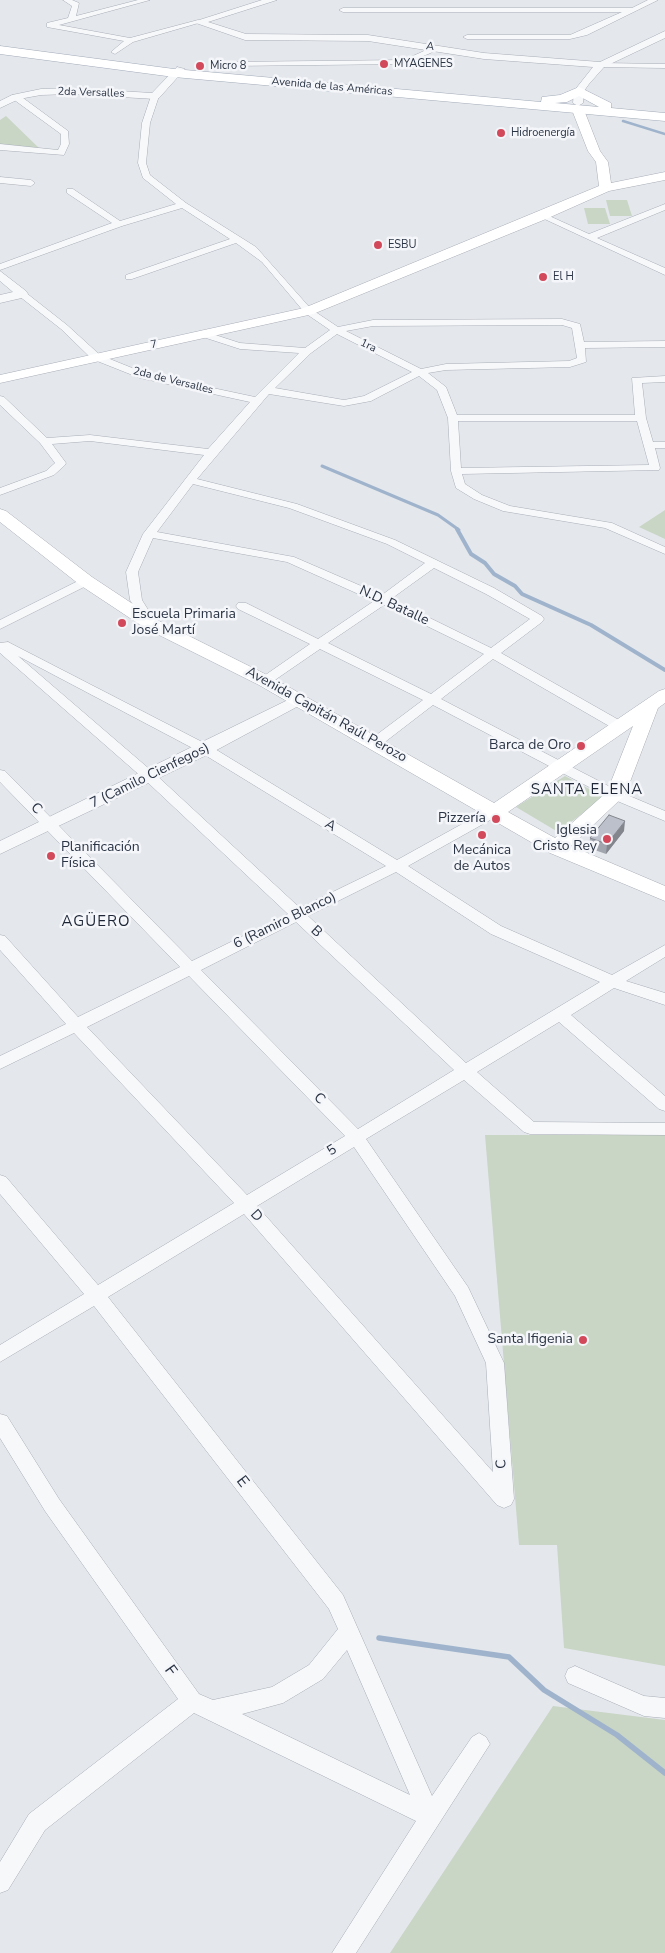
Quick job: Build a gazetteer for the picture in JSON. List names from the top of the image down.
{
  "streets": {
    "main road": [
      "Avenida de las Américas",
      "7",
      "Avenida Capitán Raúl Perozo",
      "6 (Ramiro Blanco)"
    ],
    "street": [
      "A",
      "2da Versalles",
      "1ra",
      "2da de Versalles",
      "N.D. Batalle",
      "7 (Camilo Cienfegos)",
      "C",
      "B",
      "5",
      "D",
      "E",
      "F"
    ]
  },
  "crossings": [
    ["A", "7 (Camilo Cienfegos)"],
    ["A", "6 (Ramiro Blanco)"],
    ["A", "5"],
    ["Avenida de las Américas", "1ra"],
    ["2da Versalles", "1ra"],
    ["7", "1ra"],
    ["7", "2da de Versalles"],
    ["N.D. Batalle", "6 (Ramiro Blanco)"],
    ["Avenida Capitán Raúl Perozo", "7 (Camilo Cienfegos)"],
    ["Avenida Capitán Raúl Perozo", "6 (Ramiro Blanco)"],
    ["7 (Camilo Cienfegos)", "C"],
    ["7 (Camilo Cienfegos)", "B"],
    ["C", "6 (Ramiro Blanco)"],
    ["C", "5"],
    ["C", "D"],
    ["6 (Ramiro Blanco)", "B"],
    ["6 (Ramiro Blanco)", "D"],
    ["B", "5"],
    ["5", "D"],
    ["5", "E"],
    ["E", "F"]
  ],
  "districts": ["SANTA ELENA", "AGÜERO"],
  "places": [
    "MYAGENES",
    "Micro 8",
    "Hidroenergía",
    "ESBU",
    "El H",
    "Escuela Primaria José Martí",
    "Barca de Oro",
    "Pizzería",
    "Mecánica de Autos",
    "Iglesia Cristo Rey",
    "Planificación Física",
    "Santa Ifigenia"
  ]
}
